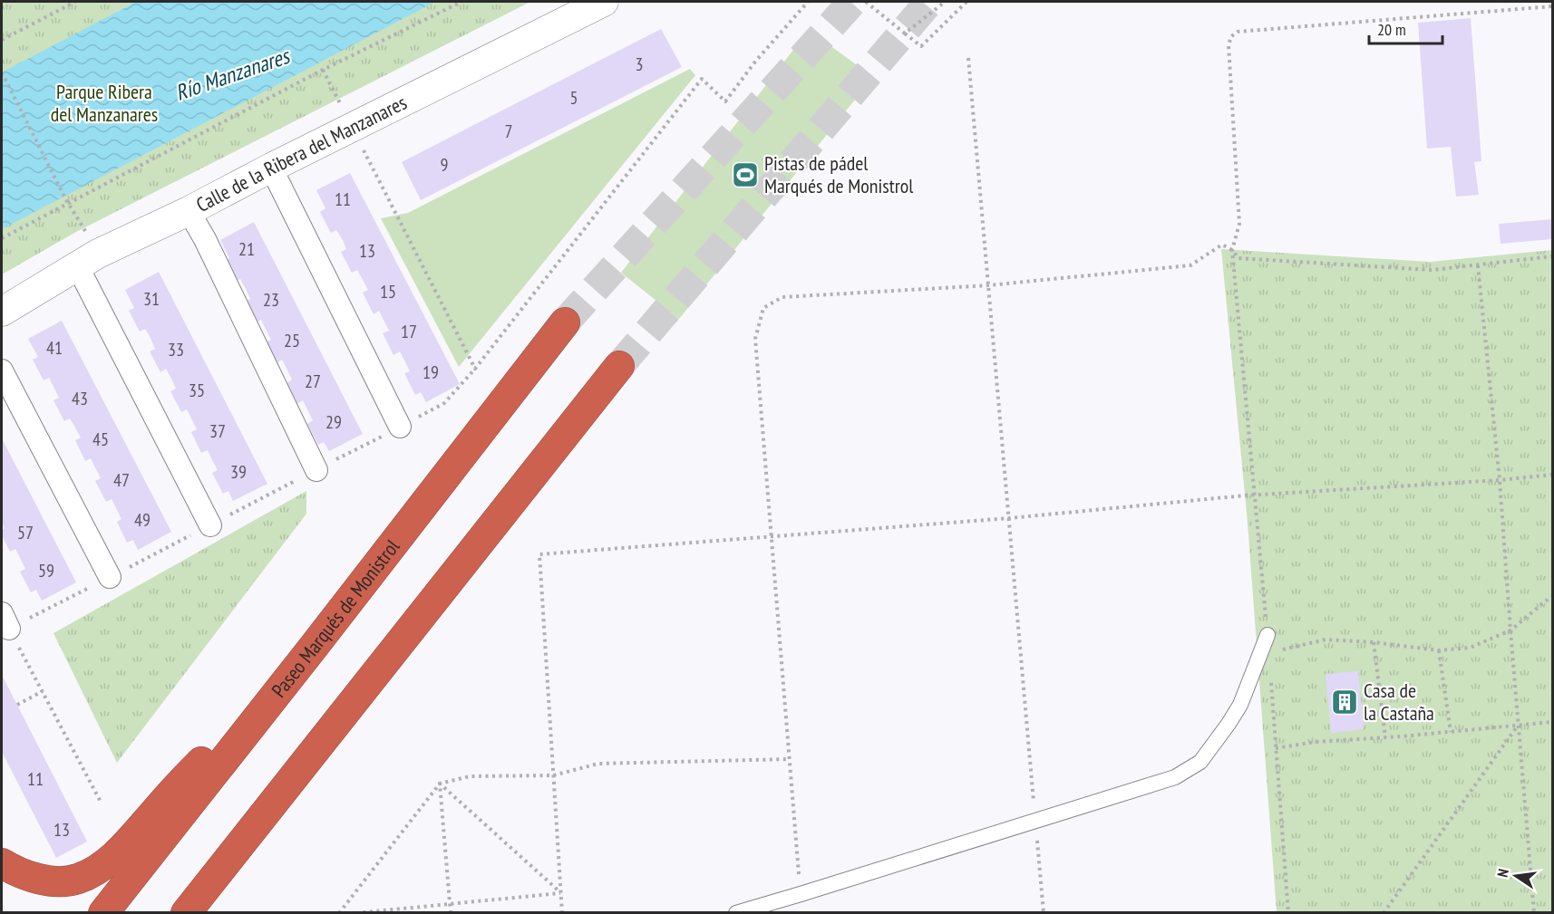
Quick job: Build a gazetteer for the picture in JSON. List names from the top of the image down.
{
  "streets": {
    "highway": ["Paseo Marqués de Monistrol"],
    "street": ["Calle de la Ribera del Manzanares"]
  },
  "water": ["Río Manzanares"],
  "parks": ["Parque Ribera del Manzanares"],
  "places": {
    "sports": ["Pistas de pádel Marqués de Monistrol"],
    "building": ["Casa de la Castaña"]
  },
  "house_numbers": [
    "3",
    "5",
    "7",
    "9",
    "11",
    "21",
    "13",
    "15",
    "31",
    "23",
    "17",
    "25",
    "41",
    "33",
    "19",
    "27",
    "35",
    "43",
    "29",
    "37",
    "45",
    "39",
    "47",
    "49",
    "57",
    "59",
    "11",
    "13"
  ],
  "scale_bar": "20 m",
  "north": "left"
}
